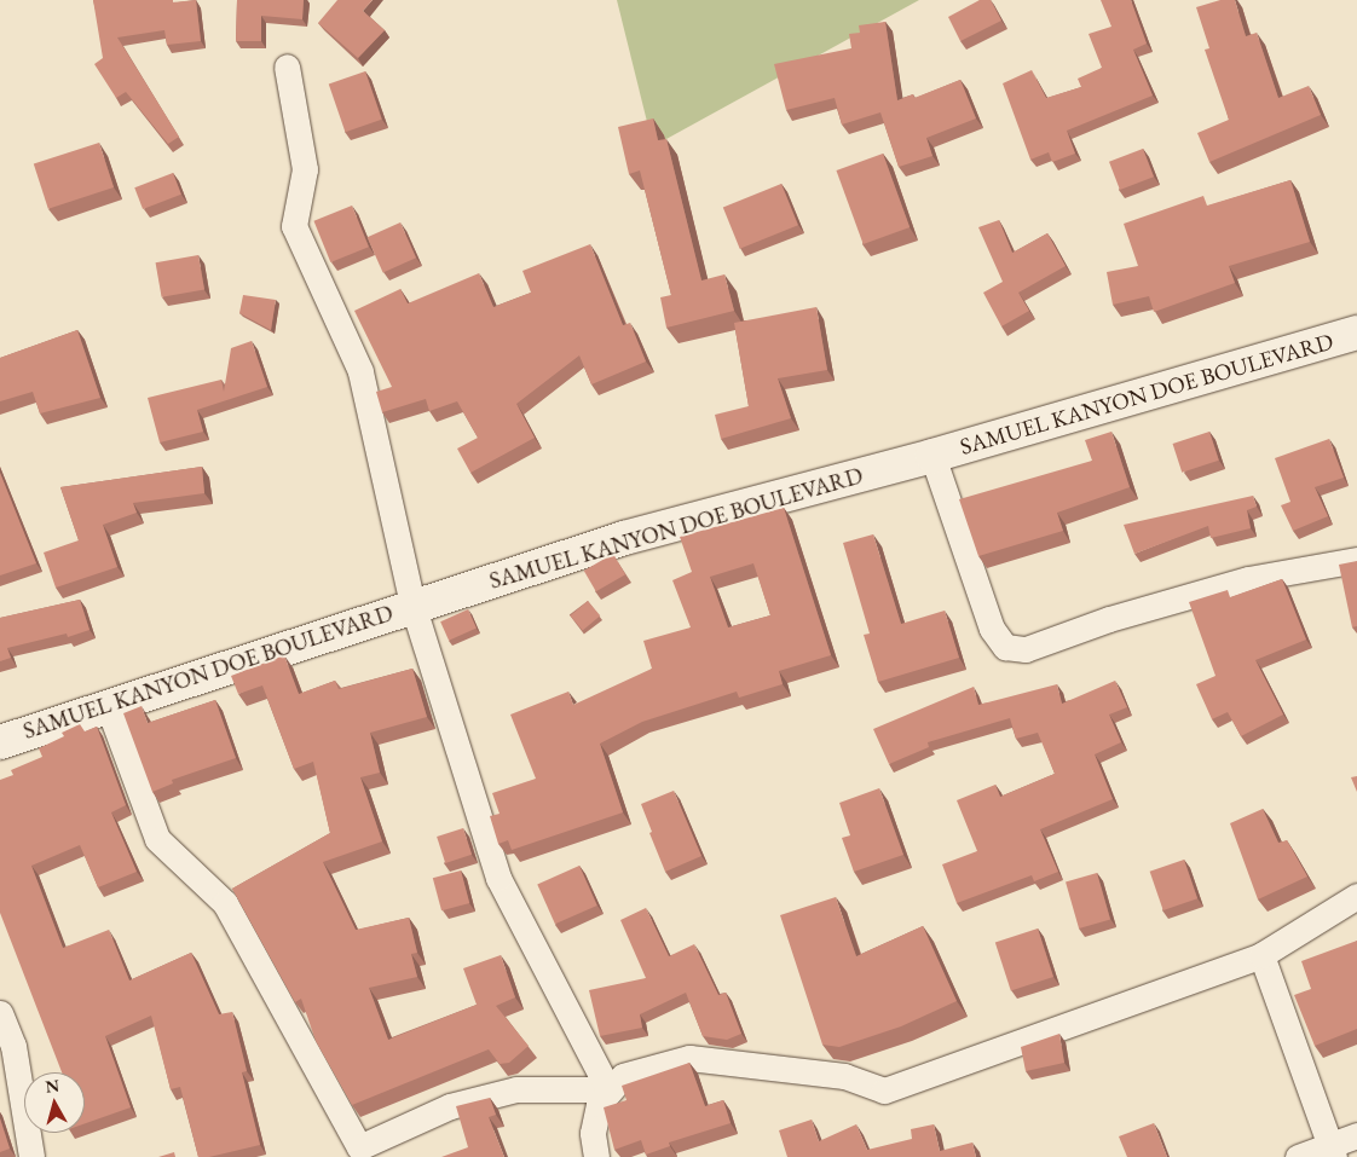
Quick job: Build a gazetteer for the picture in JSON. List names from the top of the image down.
{
  "streets": {
    "street": ["SAMUEL KANYON DOE BOULEVARD"]
  },
  "north": "top"
}
